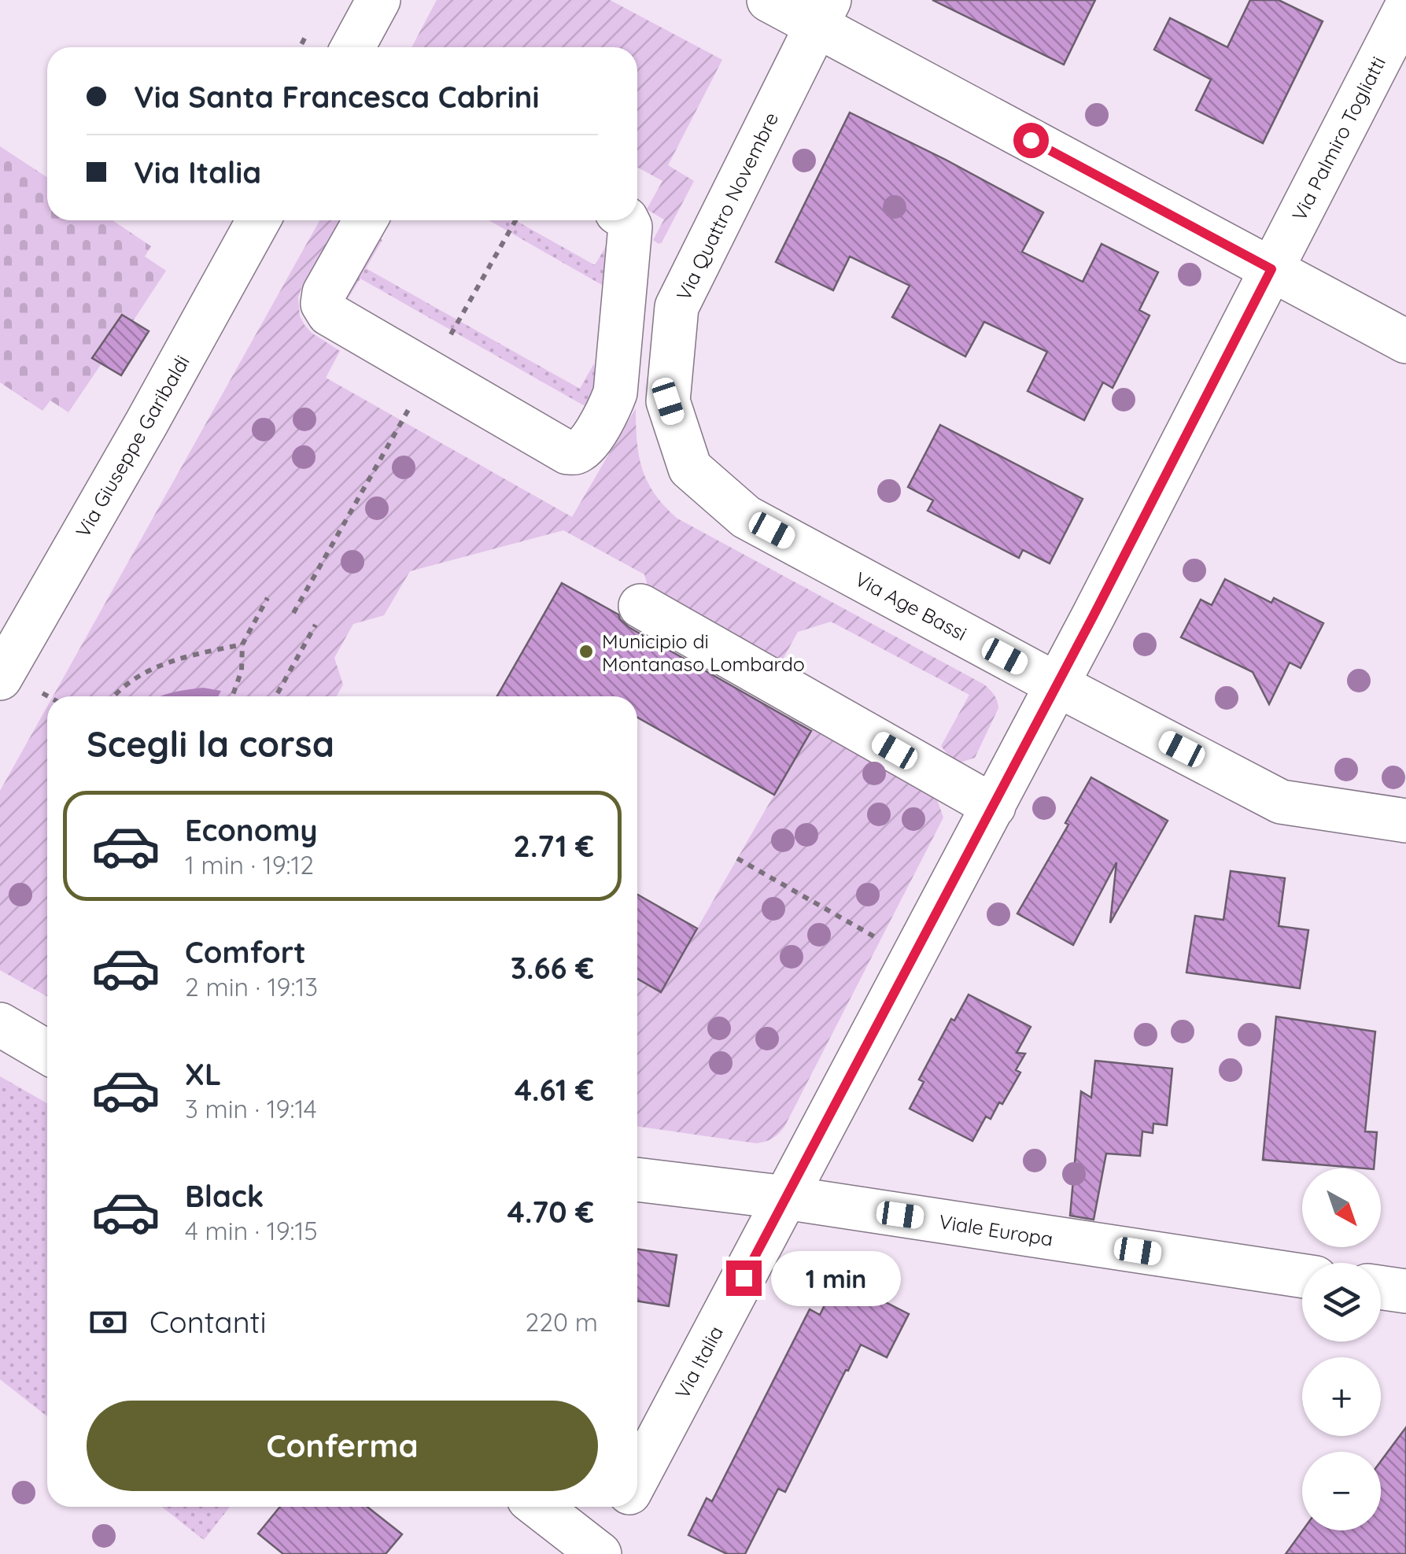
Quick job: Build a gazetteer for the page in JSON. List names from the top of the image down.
{
  "streets": {
    "street": [
      "Via Palmiro Togliatti",
      "Via Quattro Novembre",
      "Via Giuseppe Garibaldi",
      "Via Age Bassi",
      "Viale Europa",
      "Via Italia"
    ]
  },
  "crossings": [
    ["Via Palmiro Togliatti", "Via Italia"],
    ["Via Quattro Novembre", "Via Age Bassi"],
    ["Via Age Bassi", "Via Italia"],
    ["Viale Europa", "Via Italia"]
  ],
  "places": ["Municipio di Montanaso Lombardo"],
  "north": "bottom right",
  "page": {
    "banner": ["Via Santa Francesca Cabrini", "Via Italia"],
    "heading": "Scegli la corsa",
    "list": [
      {
        "name": "Economy",
        "note": "1 min · 19:12",
        "value": "2.71 €"
      },
      {
        "name": "Comfort",
        "note": "2 min · 19:13",
        "value": "3.66 €"
      },
      {
        "name": "XL",
        "note": "3 min · 19:14",
        "value": "4.61 €"
      },
      {
        "name": "Black",
        "note": "4 min · 19:15",
        "value": "4.70 €"
      }
    ],
    "map_buttons": ["+", "−"],
    "bubble": "1 min",
    "pay": ["Contanti", "220 m"],
    "buttons": "Conferma"
  }
}
